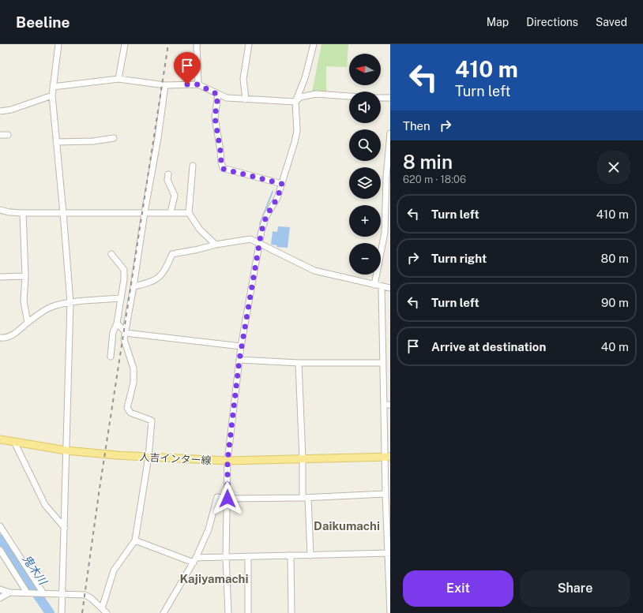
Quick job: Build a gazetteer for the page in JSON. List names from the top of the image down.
{
  "streets": {
    "main road": ["人吉インター線"]
  },
  "districts": ["Daikumachi", "Kajiyamachi"],
  "water": ["鬼木川"],
  "north": "left",
  "page": {
    "header": "Beeline",
    "nav": ["Map", "Directions", "Saved"],
    "turn": ["410 m", "Turn left"],
    "map_buttons": ["+", "−"],
    "then": "Then",
    "heading": ["8 min", "620 m · 18:06"],
    "list": [
      {
        "name": "Turn left",
        "value": "410 m"
      },
      {
        "name": "Turn right",
        "value": "80 m"
      },
      {
        "name": "Turn left",
        "value": "90 m"
      },
      {
        "name": "Arrive at destination",
        "value": "40 m"
      }
    ],
    "buttons": ["Exit", "Share"]
  }
}
